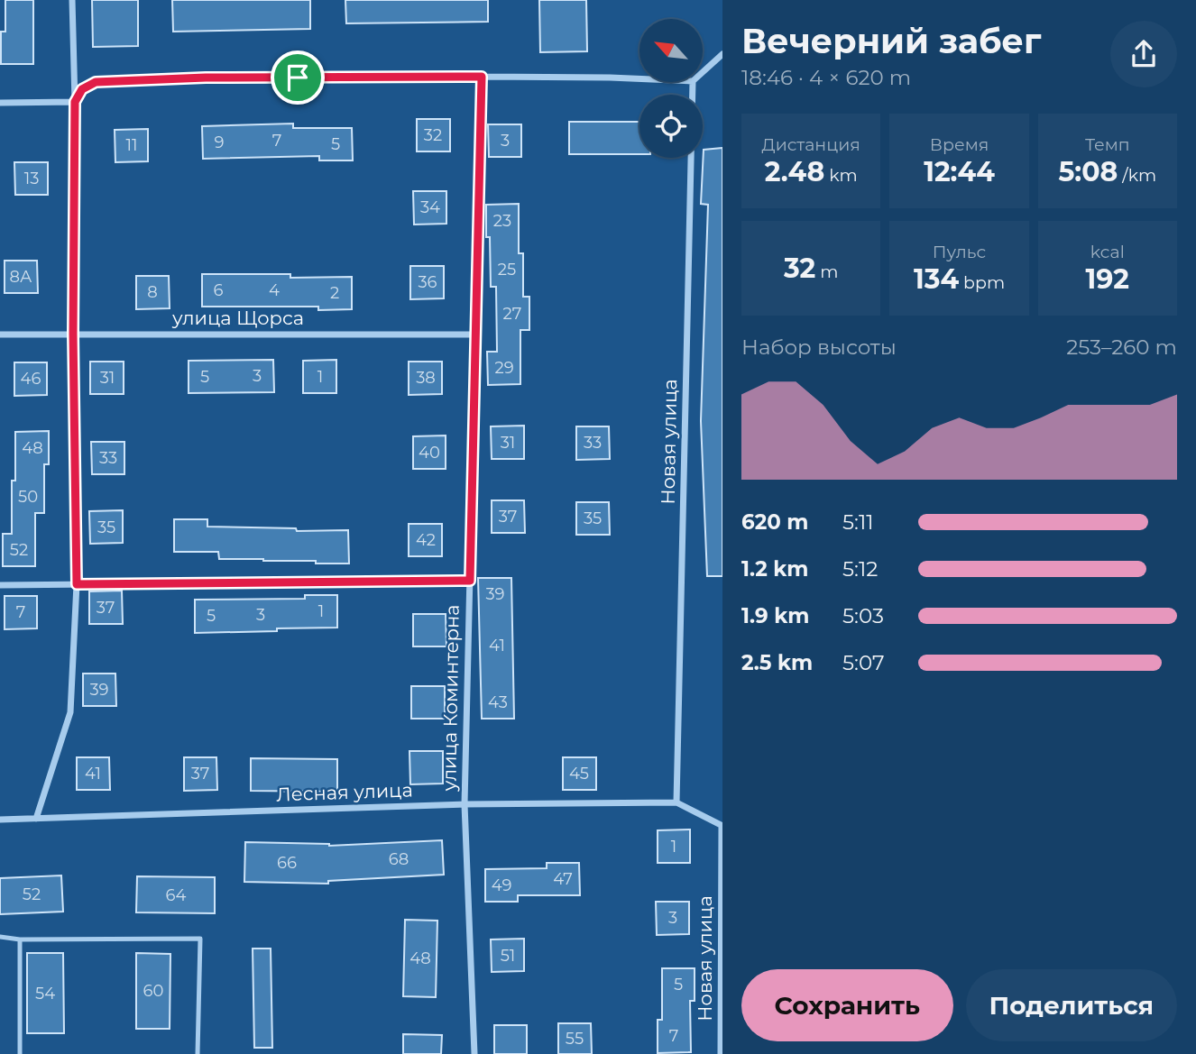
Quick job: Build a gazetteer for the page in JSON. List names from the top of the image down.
{
  "streets": {
    "street": [
      "улица Щорса",
      "Новая улица",
      "улица Коминтерна",
      "Лесная улица"
    ]
  },
  "crossings": [
    ["улица Щорса", "улица Коминтерна"],
    ["Новая улица", "Лесная улица"],
    ["улица Коминтерна", "Лесная улица"]
  ],
  "house_numbers": [
    "32",
    "7",
    "3",
    "9",
    "5",
    "11",
    "13",
    "34",
    "23",
    "25",
    "8А",
    "36",
    "6",
    "4",
    "8",
    "2",
    "27",
    "29",
    "3",
    "5",
    "1",
    "31",
    "38",
    "46",
    "31",
    "33",
    "48",
    "40",
    "33",
    "50",
    "37",
    "35",
    "35",
    "42",
    "52",
    "39",
    "37",
    "1",
    "7",
    "3",
    "5",
    "41",
    "39",
    "43",
    "41",
    "37",
    "45",
    "1",
    "68",
    "66",
    "47",
    "49",
    "52",
    "64",
    "3",
    "51",
    "48",
    "5",
    "60",
    "54",
    "7",
    "55"
  ],
  "north": "top left",
  "page": {
    "heading": ["Вечерний забег", "18:46 · 4 × 620 m"],
    "stats": [
      ["Дистанция", "2.48 km"],
      ["Время", "12:44"],
      ["Темп", "5:08 /km"],
      ["32 m"],
      ["Пульс", "134 bpm"],
      ["kcal", "192"]
    ],
    "chart": ["Набор высоты", "253–260 m"],
    "list": [
      {
        "name": "620 m",
        "note": "5:11"
      },
      {
        "name": "1.2 km",
        "note": "5:12"
      },
      {
        "name": "1.9 km",
        "note": "5:03"
      },
      {
        "name": "2.5 km",
        "note": "5:07"
      }
    ],
    "buttons": ["Сохранить", "Поделиться"]
  }
}
